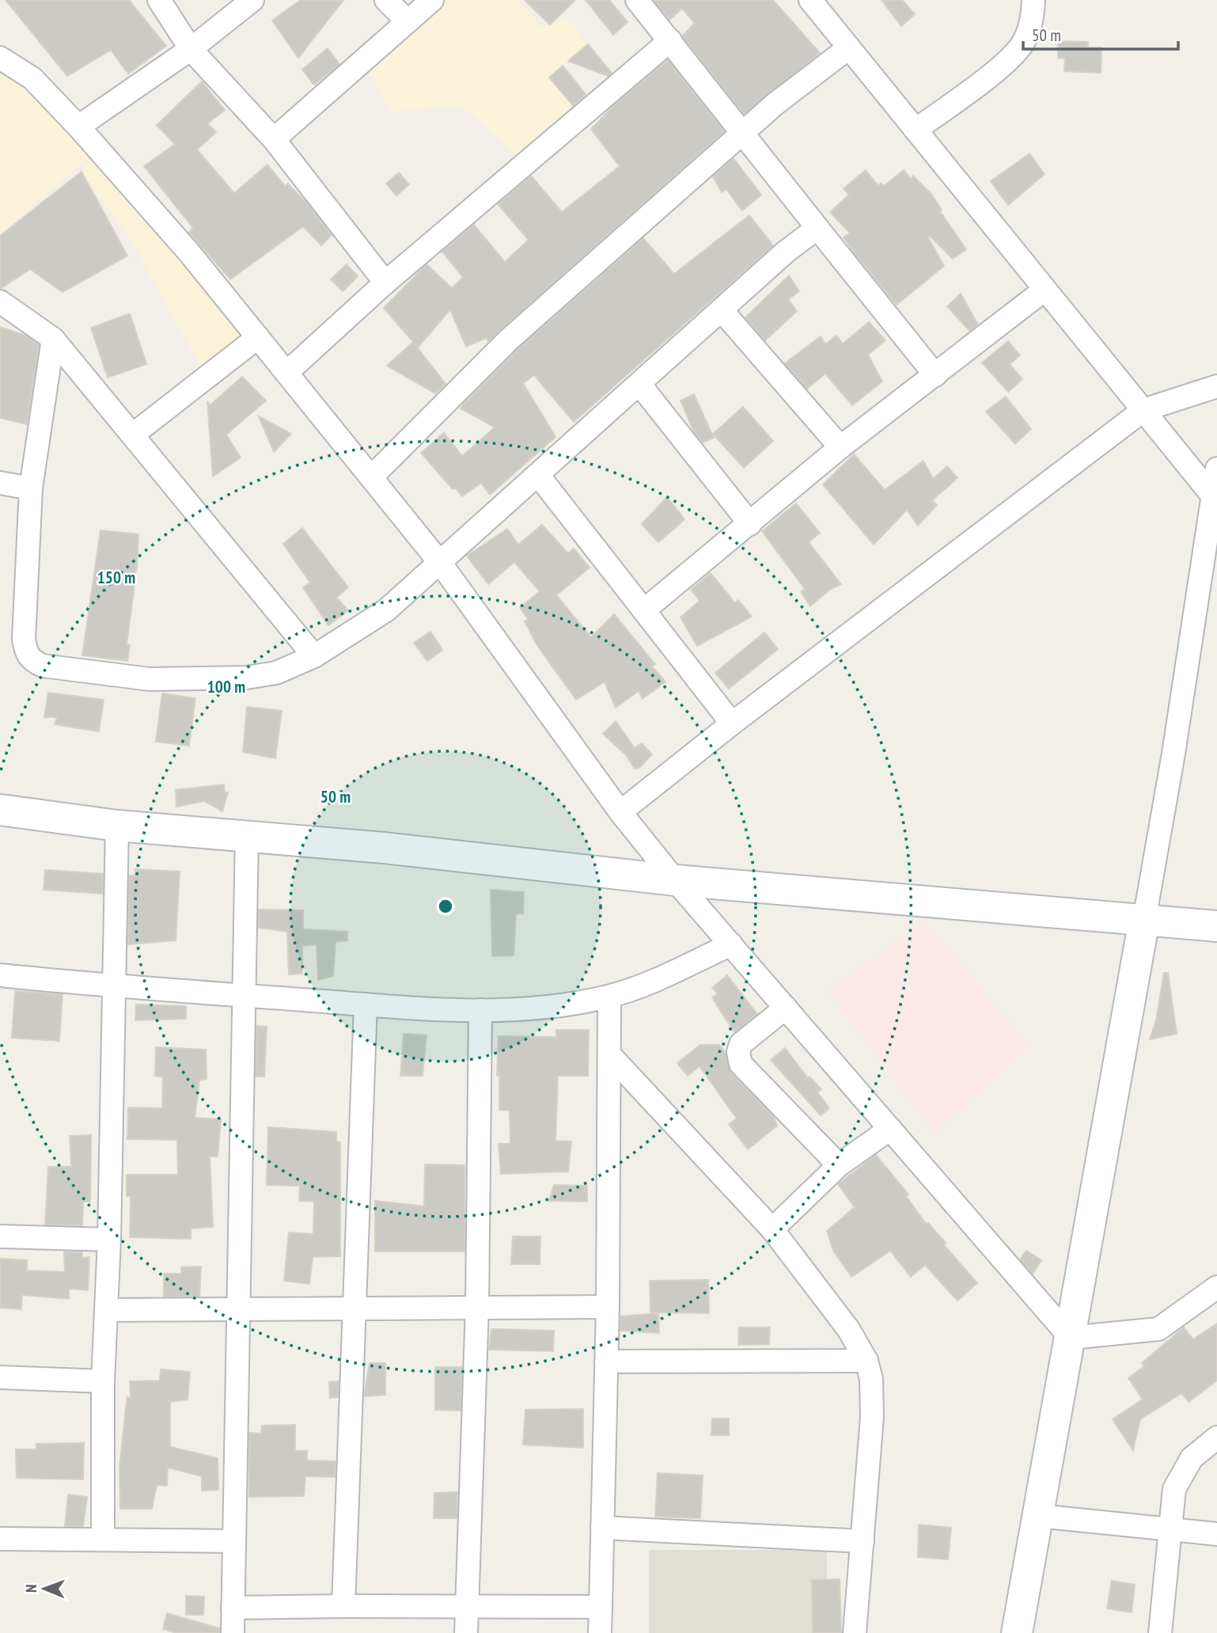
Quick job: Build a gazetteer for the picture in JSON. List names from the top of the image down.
{
  "scale_bar": "50 m",
  "north": "left",
  "rings": ["150 m", "100 m", "50 m"]
}
